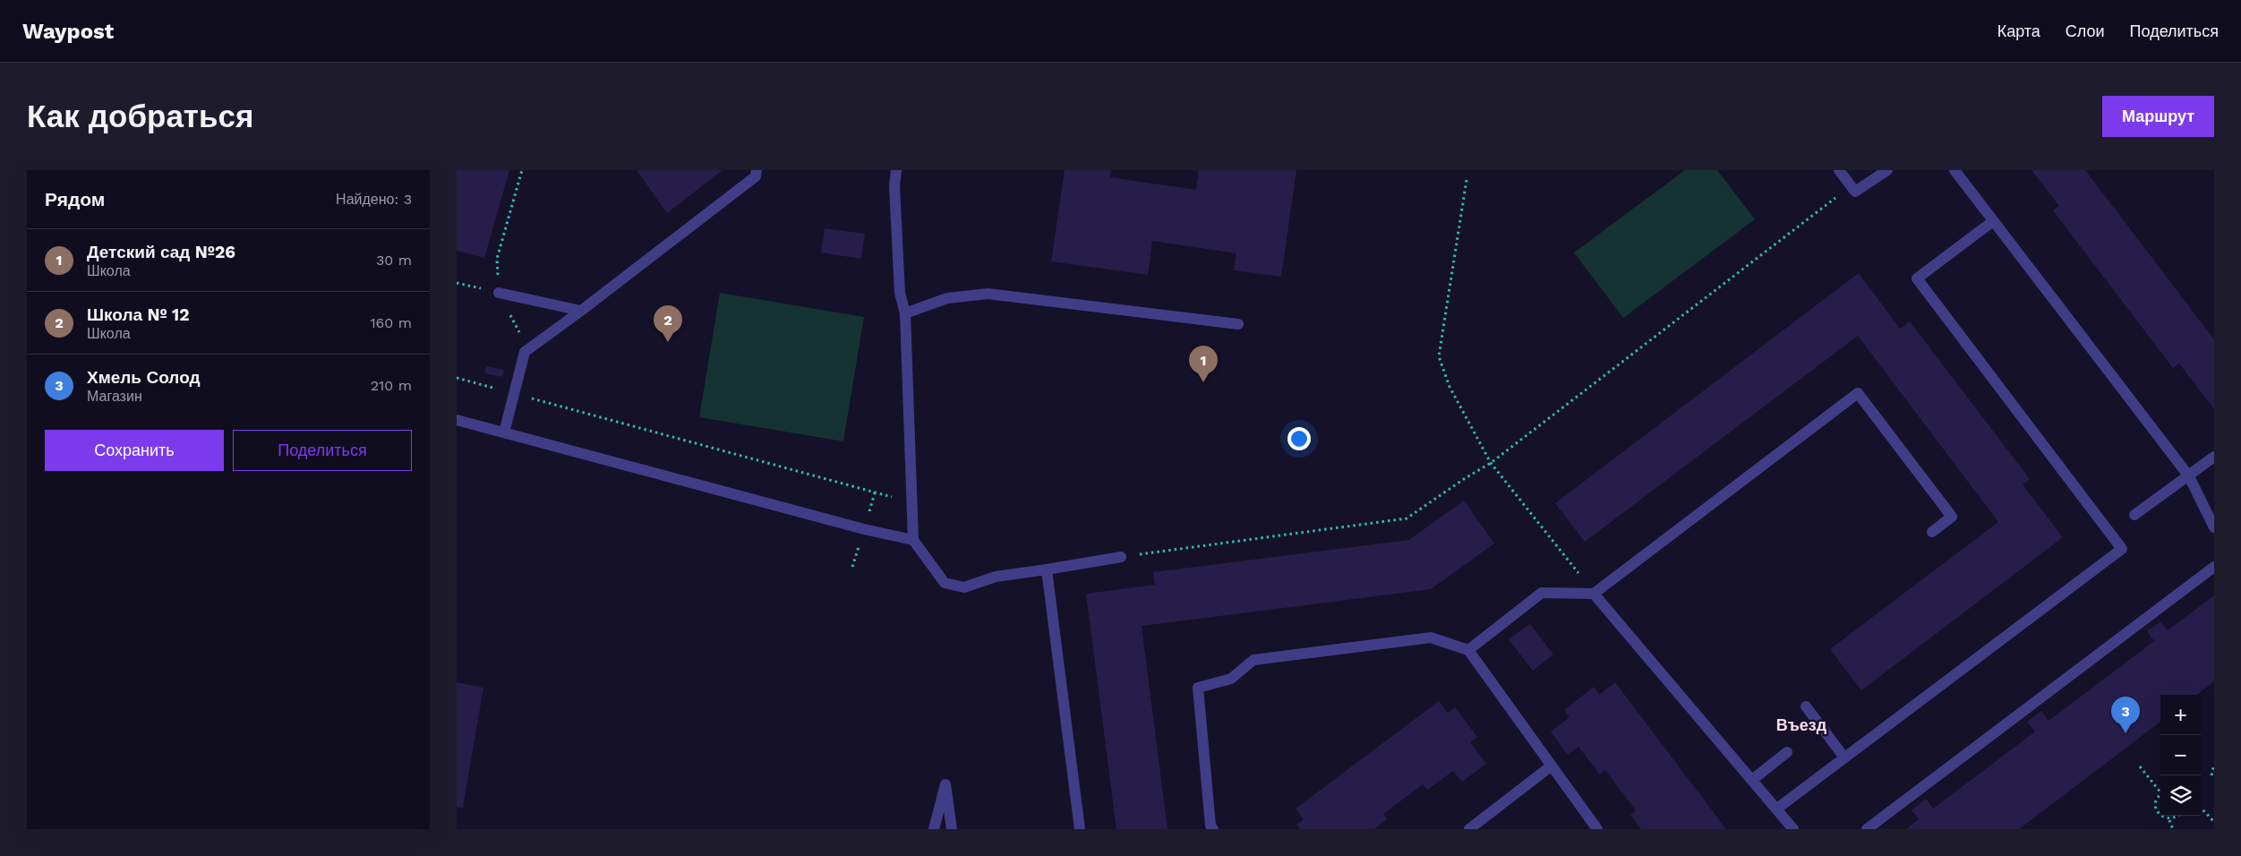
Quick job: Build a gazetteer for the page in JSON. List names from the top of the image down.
{
  "districts": ["Въезд"],
  "page": {
    "header": "Waypost",
    "nav": ["Карта", "Слои", "Поделиться"],
    "buttons": [
      "Маршрут",
      ["Сохранить", "Поделиться"]
    ],
    "title": "Как добраться",
    "heading": ["Рядом", "Найдено: 3"],
    "list": [
      {
        "mark": "1",
        "name": "Детский сад №26",
        "note": "Школа",
        "value": "30 m"
      },
      {
        "mark": "2",
        "name": "Школа № 12",
        "note": "Школа",
        "value": "160 m"
      },
      {
        "mark": "3",
        "name": "Хмель Солод",
        "note": "Магазин",
        "value": "210 m"
      }
    ],
    "pins": ["2", "1", "3"],
    "map_buttons": ["+", "−"]
  }
}
